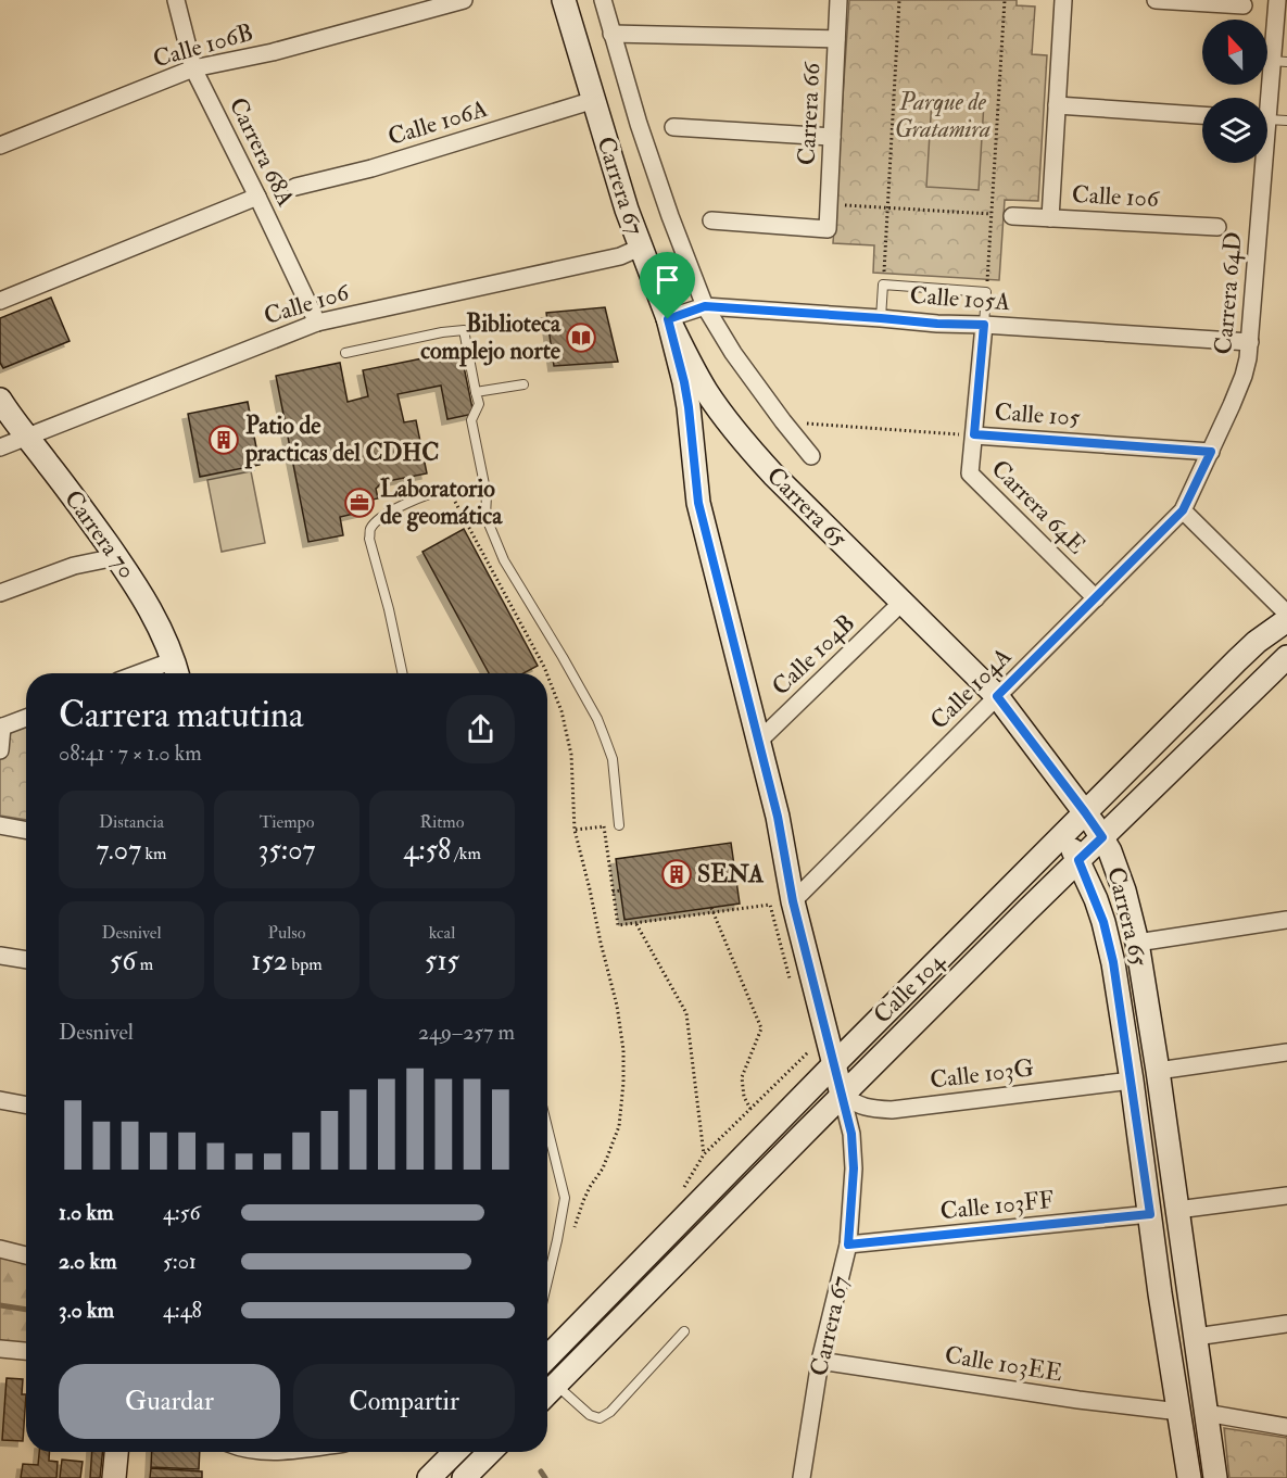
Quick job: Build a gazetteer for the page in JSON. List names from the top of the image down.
{
  "streets": {
    "main road": [
      "Carrera 67",
      "Carrera 65",
      "Carrera 70",
      "Calle 104"
    ],
    "street": [
      "Calle 106B",
      "Carrera 66",
      "Calle 106A",
      "Carrera 68A",
      "Calle 106",
      "Carrera 64D",
      "Calle 105A",
      "Calle 105",
      "Carrera 64E",
      "Calle 104B",
      "Calle 104A",
      "Calle 103G",
      "Calle 103FF",
      "Calle 103EE"
    ]
  },
  "crossings": [
    ["Calle 106B", "Carrera 68A"],
    ["Calle 106A", "Carrera 67"],
    ["Carrera 68A", "Calle 106"],
    ["Carrera 67", "Calle 106"],
    ["Carrera 67", "Calle 105A"],
    ["Carrera 67", "Calle 105"],
    ["Carrera 67", "Carrera 65"],
    ["Carrera 67", "Calle 104B"],
    ["Carrera 67", "Calle 104A"],
    ["Carrera 67", "Calle 104"],
    ["Carrera 67", "Calle 103G"],
    ["Carrera 67", "Calle 103FF"],
    ["Carrera 67", "Calle 103EE"],
    ["Calle 106", "Carrera 70"],
    ["Carrera 64D", "Calle 105A"],
    ["Carrera 64D", "Calle 105"],
    ["Carrera 64D", "Calle 104A"],
    ["Calle 105A", "Carrera 65"],
    ["Calle 105A", "Carrera 64E"],
    ["Calle 105", "Carrera 64E"],
    ["Carrera 65", "Calle 104B"],
    ["Carrera 65", "Calle 104A"],
    ["Carrera 65", "Calle 104"],
    ["Carrera 65", "Calle 103G"],
    ["Carrera 65", "Calle 103FF"],
    ["Carrera 65", "Calle 103EE"],
    ["Carrera 64E", "Calle 104A"],
    ["Calle 104", "Calle 103G"]
  ],
  "parks": ["Parque de Gratamira"],
  "places": {
    "library": ["Biblioteca complejo norte"],
    "building": ["Patio de practicas del CDHC", "SENA"],
    "office": ["Laboratorio de geomática"]
  },
  "north": "top",
  "page": {
    "heading": ["Carrera matutina", "08:41 · 7 × 1.0 km"],
    "stats": [
      ["Distancia", "7.07 km"],
      ["Tiempo", "35:07"],
      ["Ritmo", "4:58 /km"],
      ["Desnivel", "56 m"],
      ["Pulso", "152 bpm"],
      ["kcal", "515"]
    ],
    "chart": ["Desnivel", "249–257 m"],
    "list": [
      {
        "name": "1.0 km",
        "note": "4:56"
      },
      {
        "name": "2.0 km",
        "note": "5:01"
      },
      {
        "name": "3.0 km",
        "note": "4:48"
      }
    ],
    "buttons": ["Guardar", "Compartir"]
  }
}
